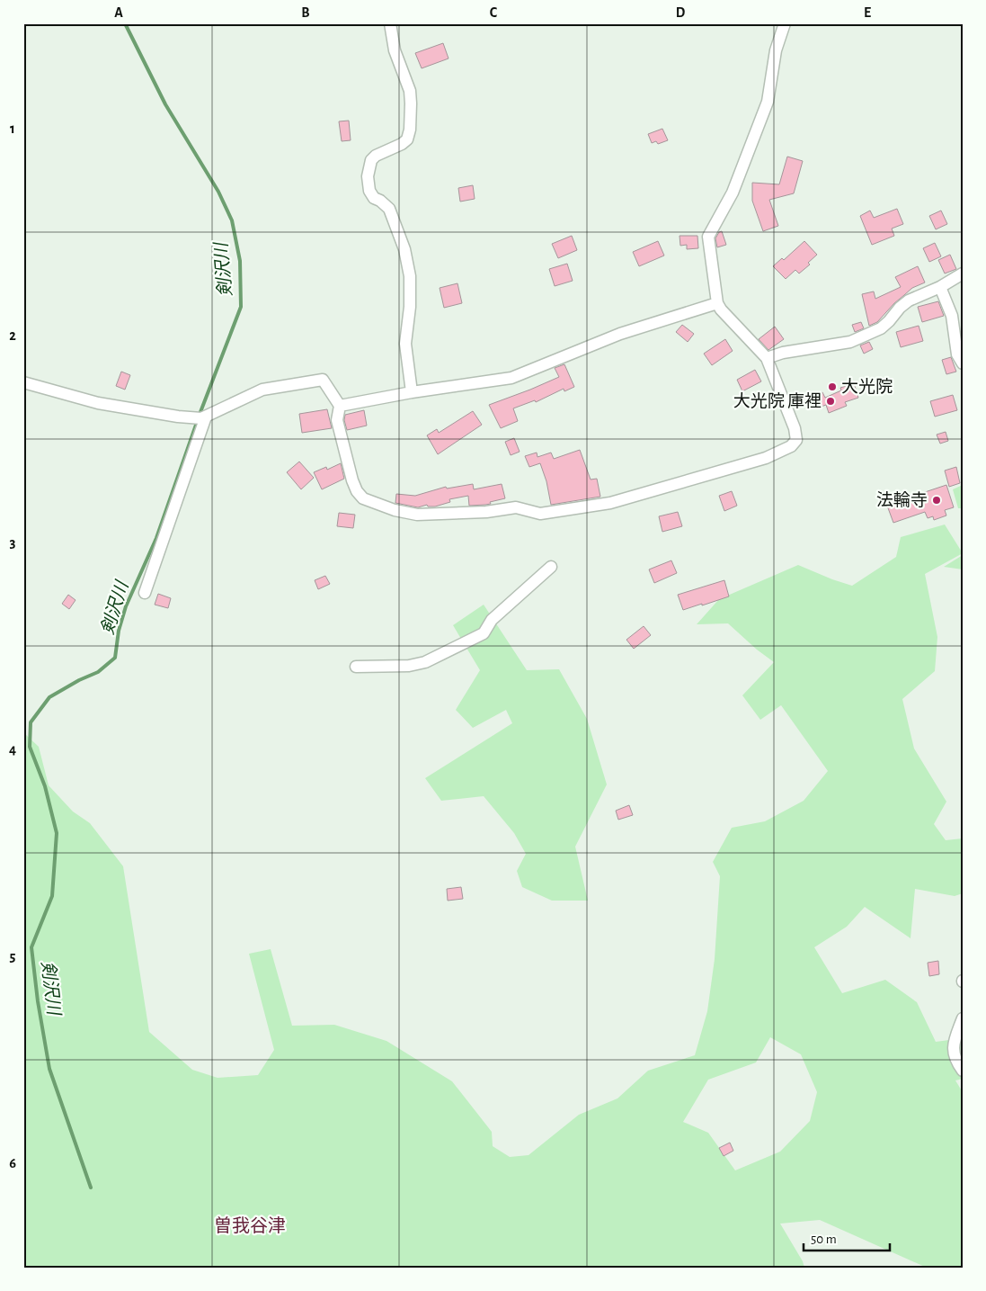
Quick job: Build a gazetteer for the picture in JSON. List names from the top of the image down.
{
  "districts": ["曽我谷津"],
  "water": ["剣沢川"],
  "places": ["大光院", "大光院 庫裡", "法輪寺"],
  "scale_bar": "50 m",
  "grid": {
    "columns": [
      "A",
      "B",
      "C",
      "D",
      "E"
    ],
    "rows": [
      "1",
      "2",
      "3",
      "4",
      "5",
      "6"
    ]
  }
}
